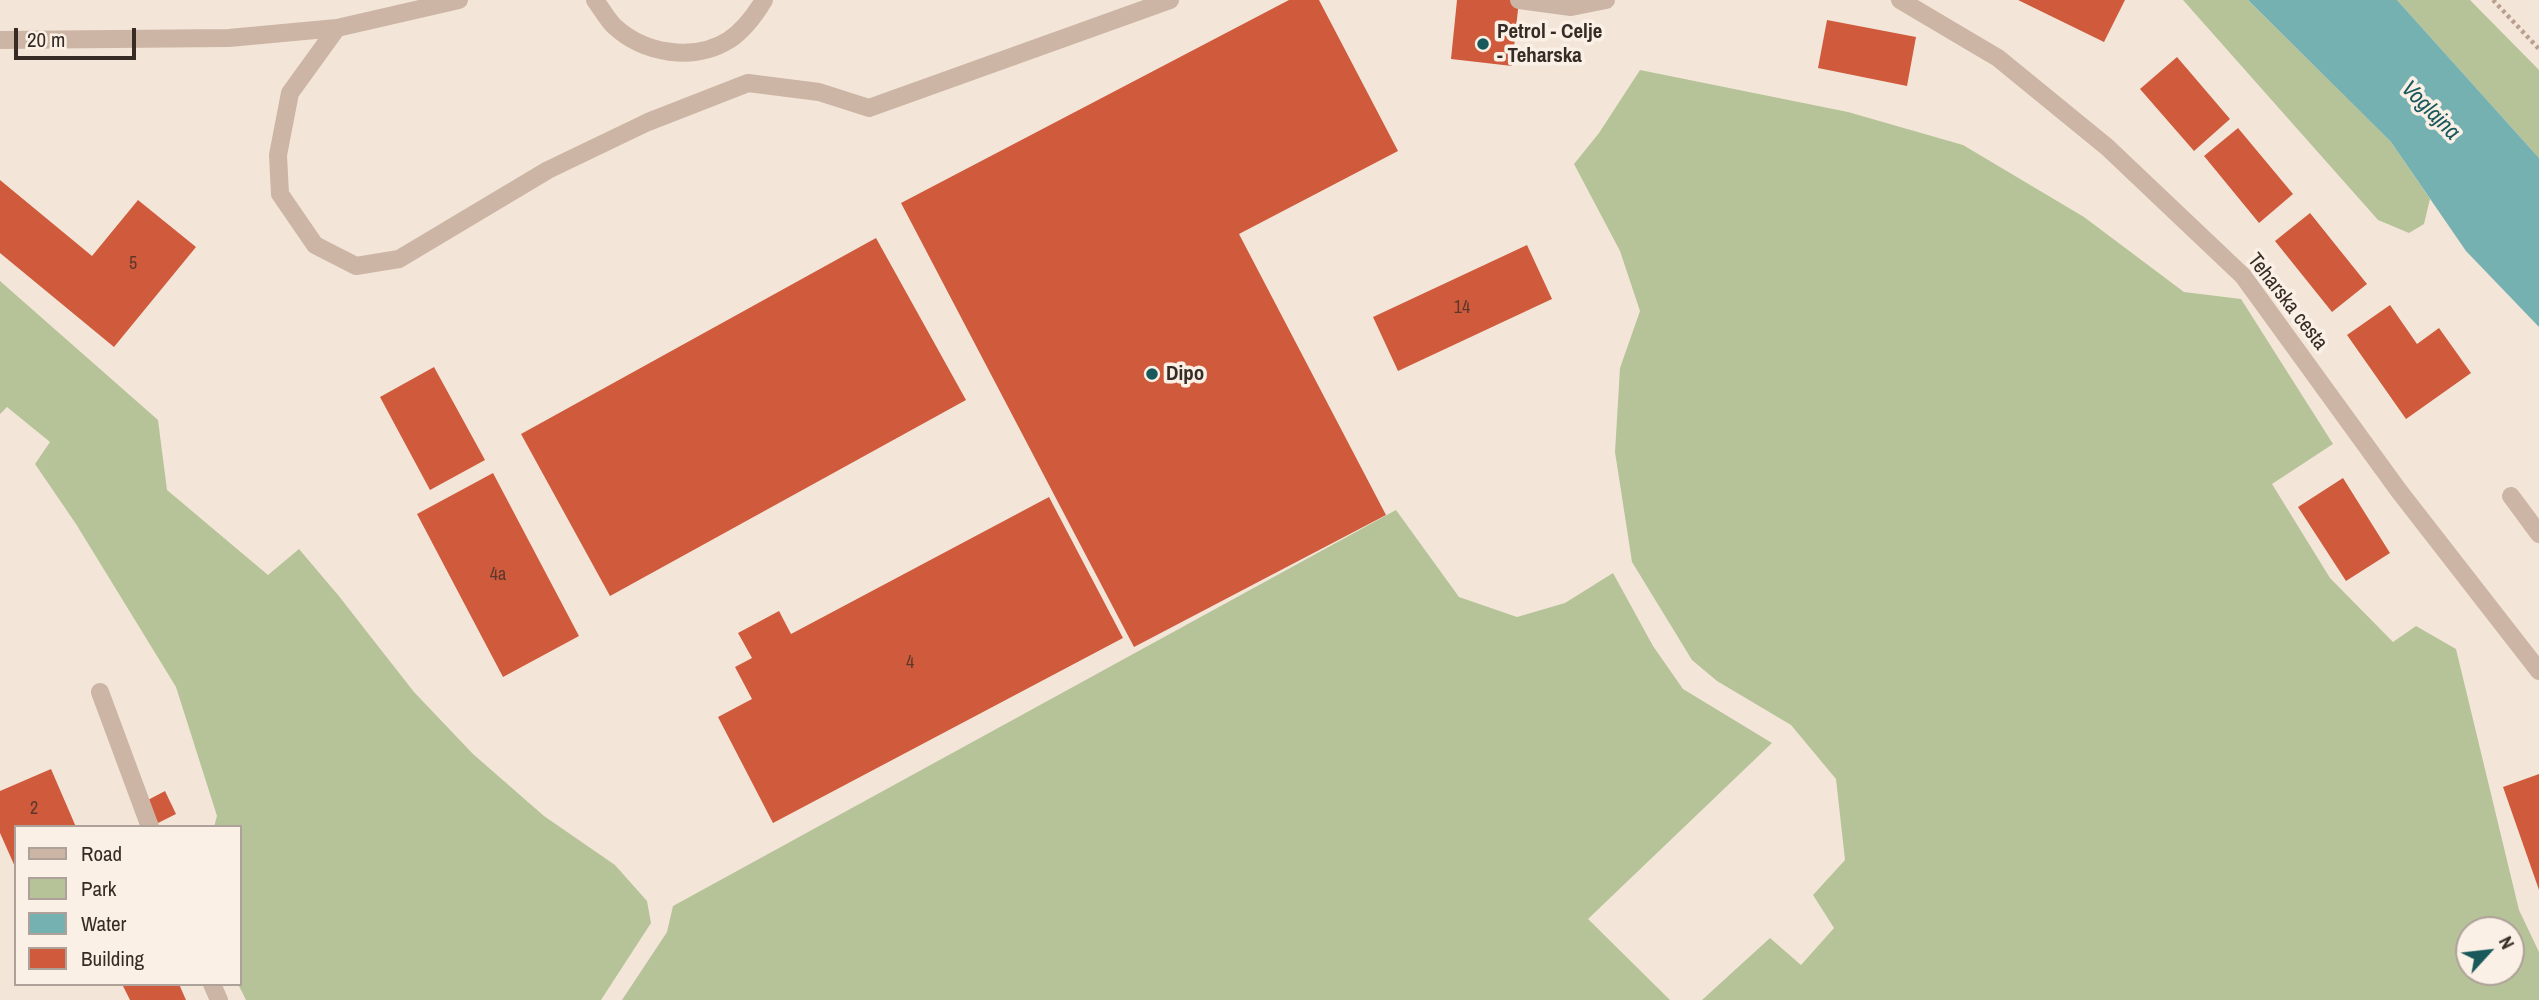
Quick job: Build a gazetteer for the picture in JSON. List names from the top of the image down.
{
  "streets": {
    "street": ["Teharska cesta"]
  },
  "water": ["Voglajna"],
  "places": ["Petrol - Celje - Teharska", "Dipo"],
  "house_numbers": [
    "5",
    "14",
    "4a",
    "4",
    "2"
  ],
  "legend": [
    "Road",
    "Park",
    "Water",
    "Building"
  ],
  "scale_bar": "20 m",
  "north": "top right"
}
